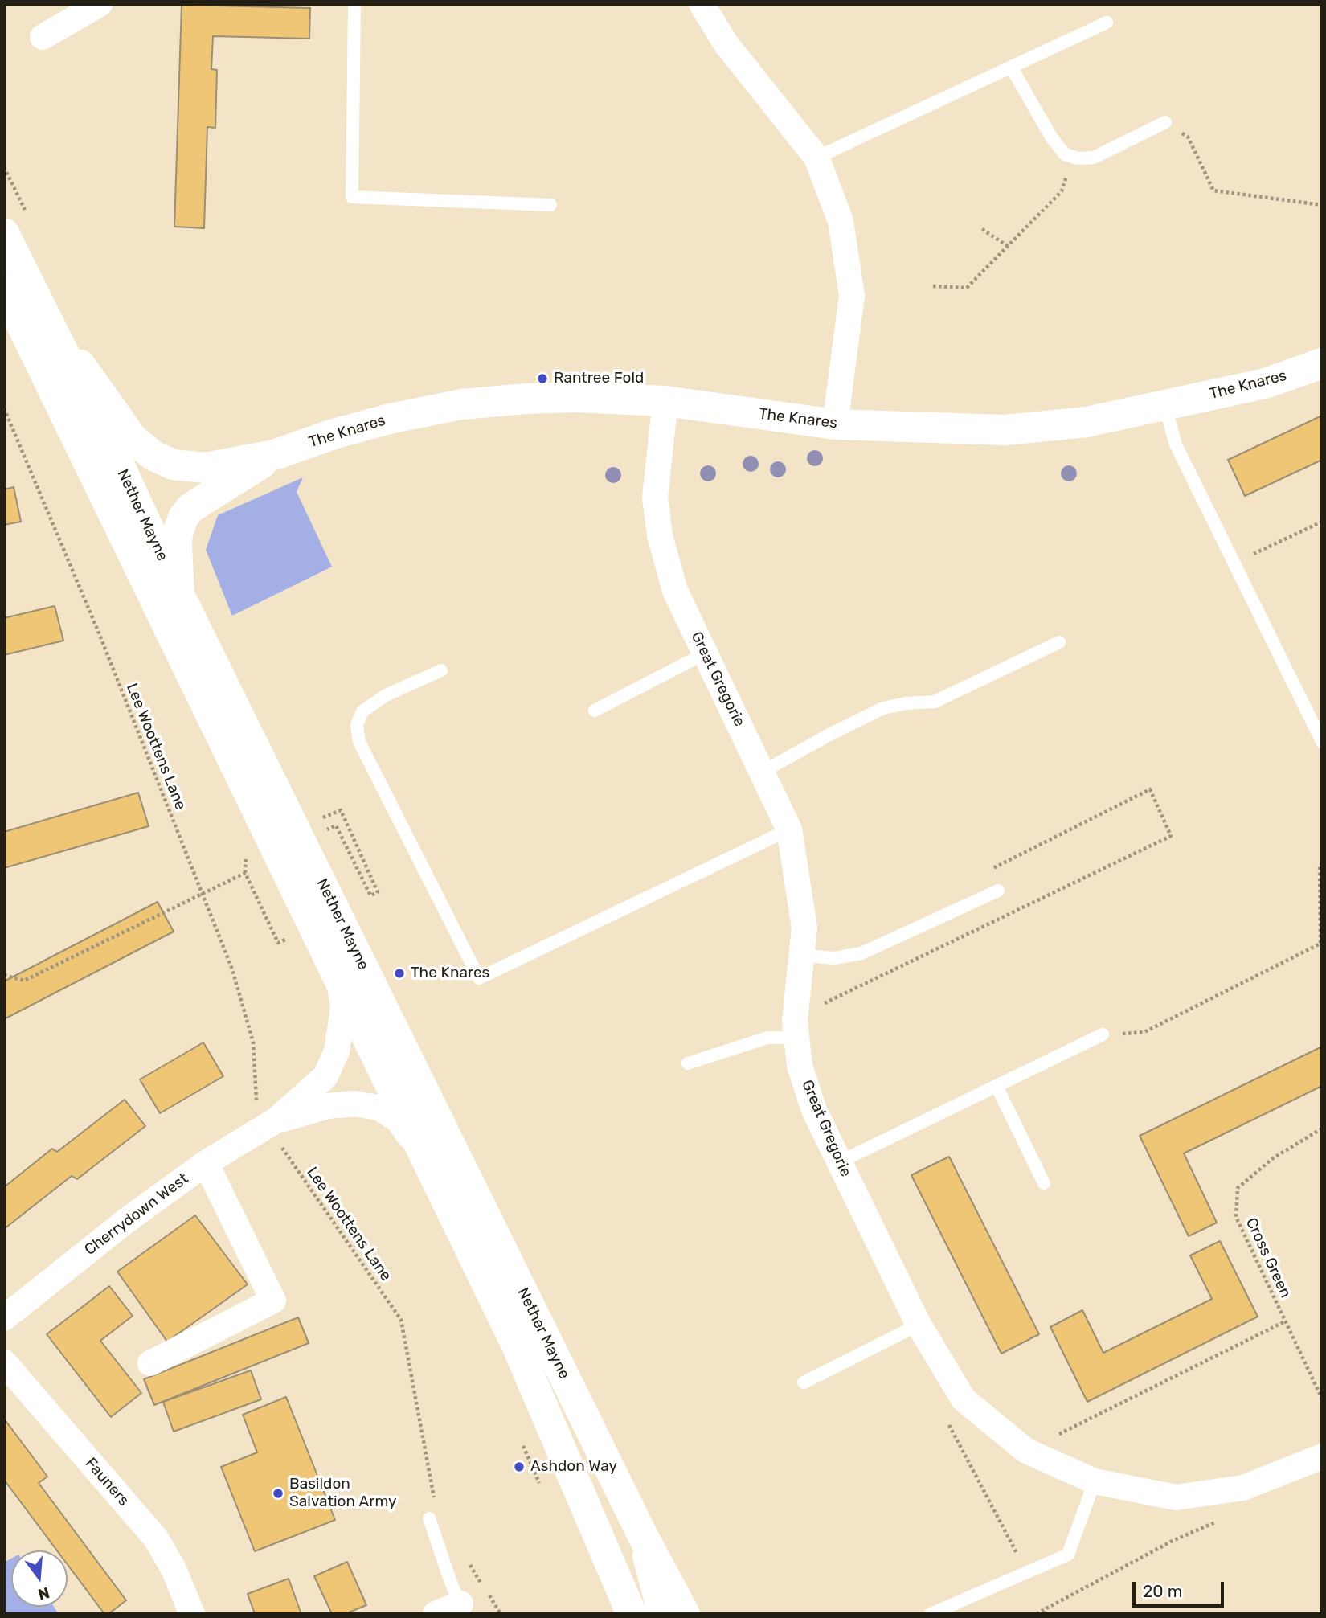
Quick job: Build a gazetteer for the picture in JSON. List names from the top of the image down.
{
  "streets": {
    "main road": ["The Knares", "Nether Mayne"],
    "street": ["Great Gregorie", "Cherrydown West", "Fauners"],
    "path": ["Lee Woottens Lane", "Cross Green"]
  },
  "crossings": [
    ["The Knares", "Nether Mayne"],
    ["The Knares", "Great Gregorie"],
    ["Nether Mayne", "Cherrydown West"],
    ["Lee Woottens Lane", "Cherrydown West"]
  ],
  "places": [
    "Rantree Fold",
    "The Knares",
    "Ashdon Way",
    "Basildon Salvation Army"
  ],
  "scale_bar": "20 m",
  "north": "bottom"
}
